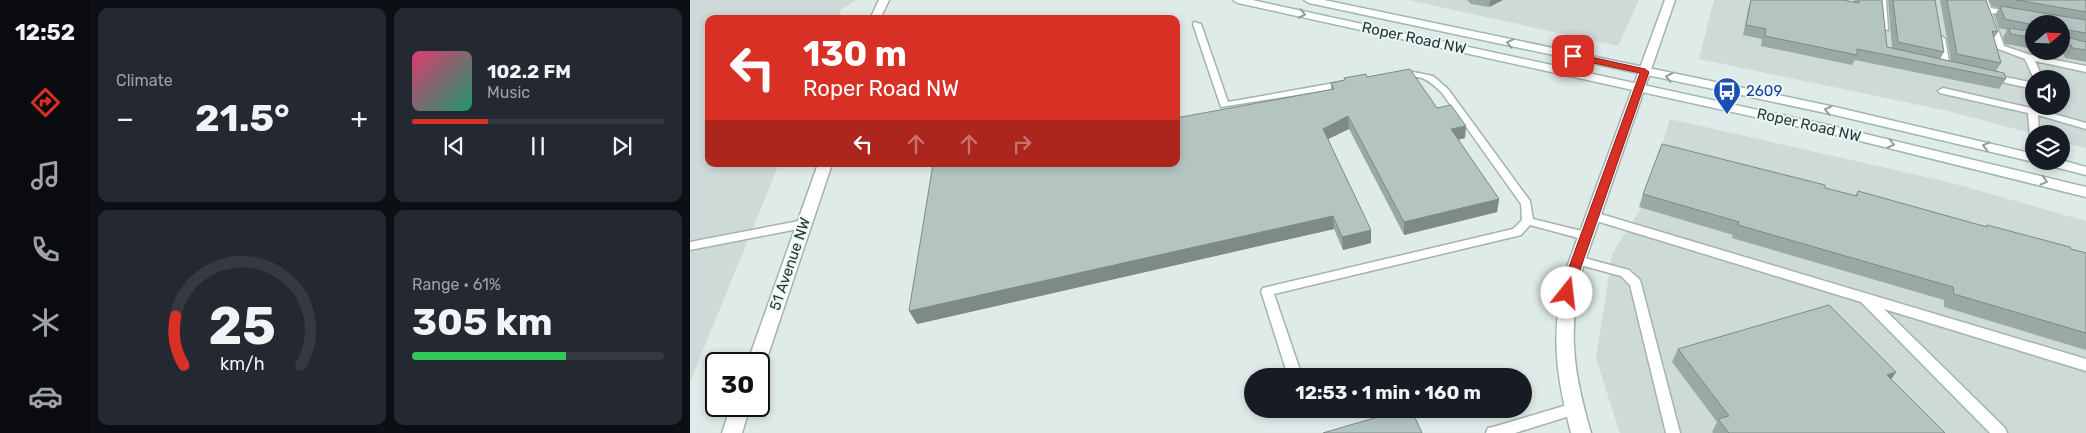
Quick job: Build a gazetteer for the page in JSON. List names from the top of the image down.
{
  "streets": {
    "main road": ["Roper Road NW", "51 Avenue NW"]
  },
  "places": {
    "bus stop": ["2609"]
  },
  "north": "right",
  "page": {
    "tabs": "12:52",
    "tile": [
      "Climate",
      ["Range · 61%", "305 km"]
    ],
    "turn": ["130 m", "Roper Road NW"],
    "song": ["102.2 FM", "Music"],
    "heat": ["−", "21.5°", "+"],
    "limit": "30",
    "trip": "12:53 · 1 min · 160 m",
    "gauge": ["25", "km/h"]
  }
}
